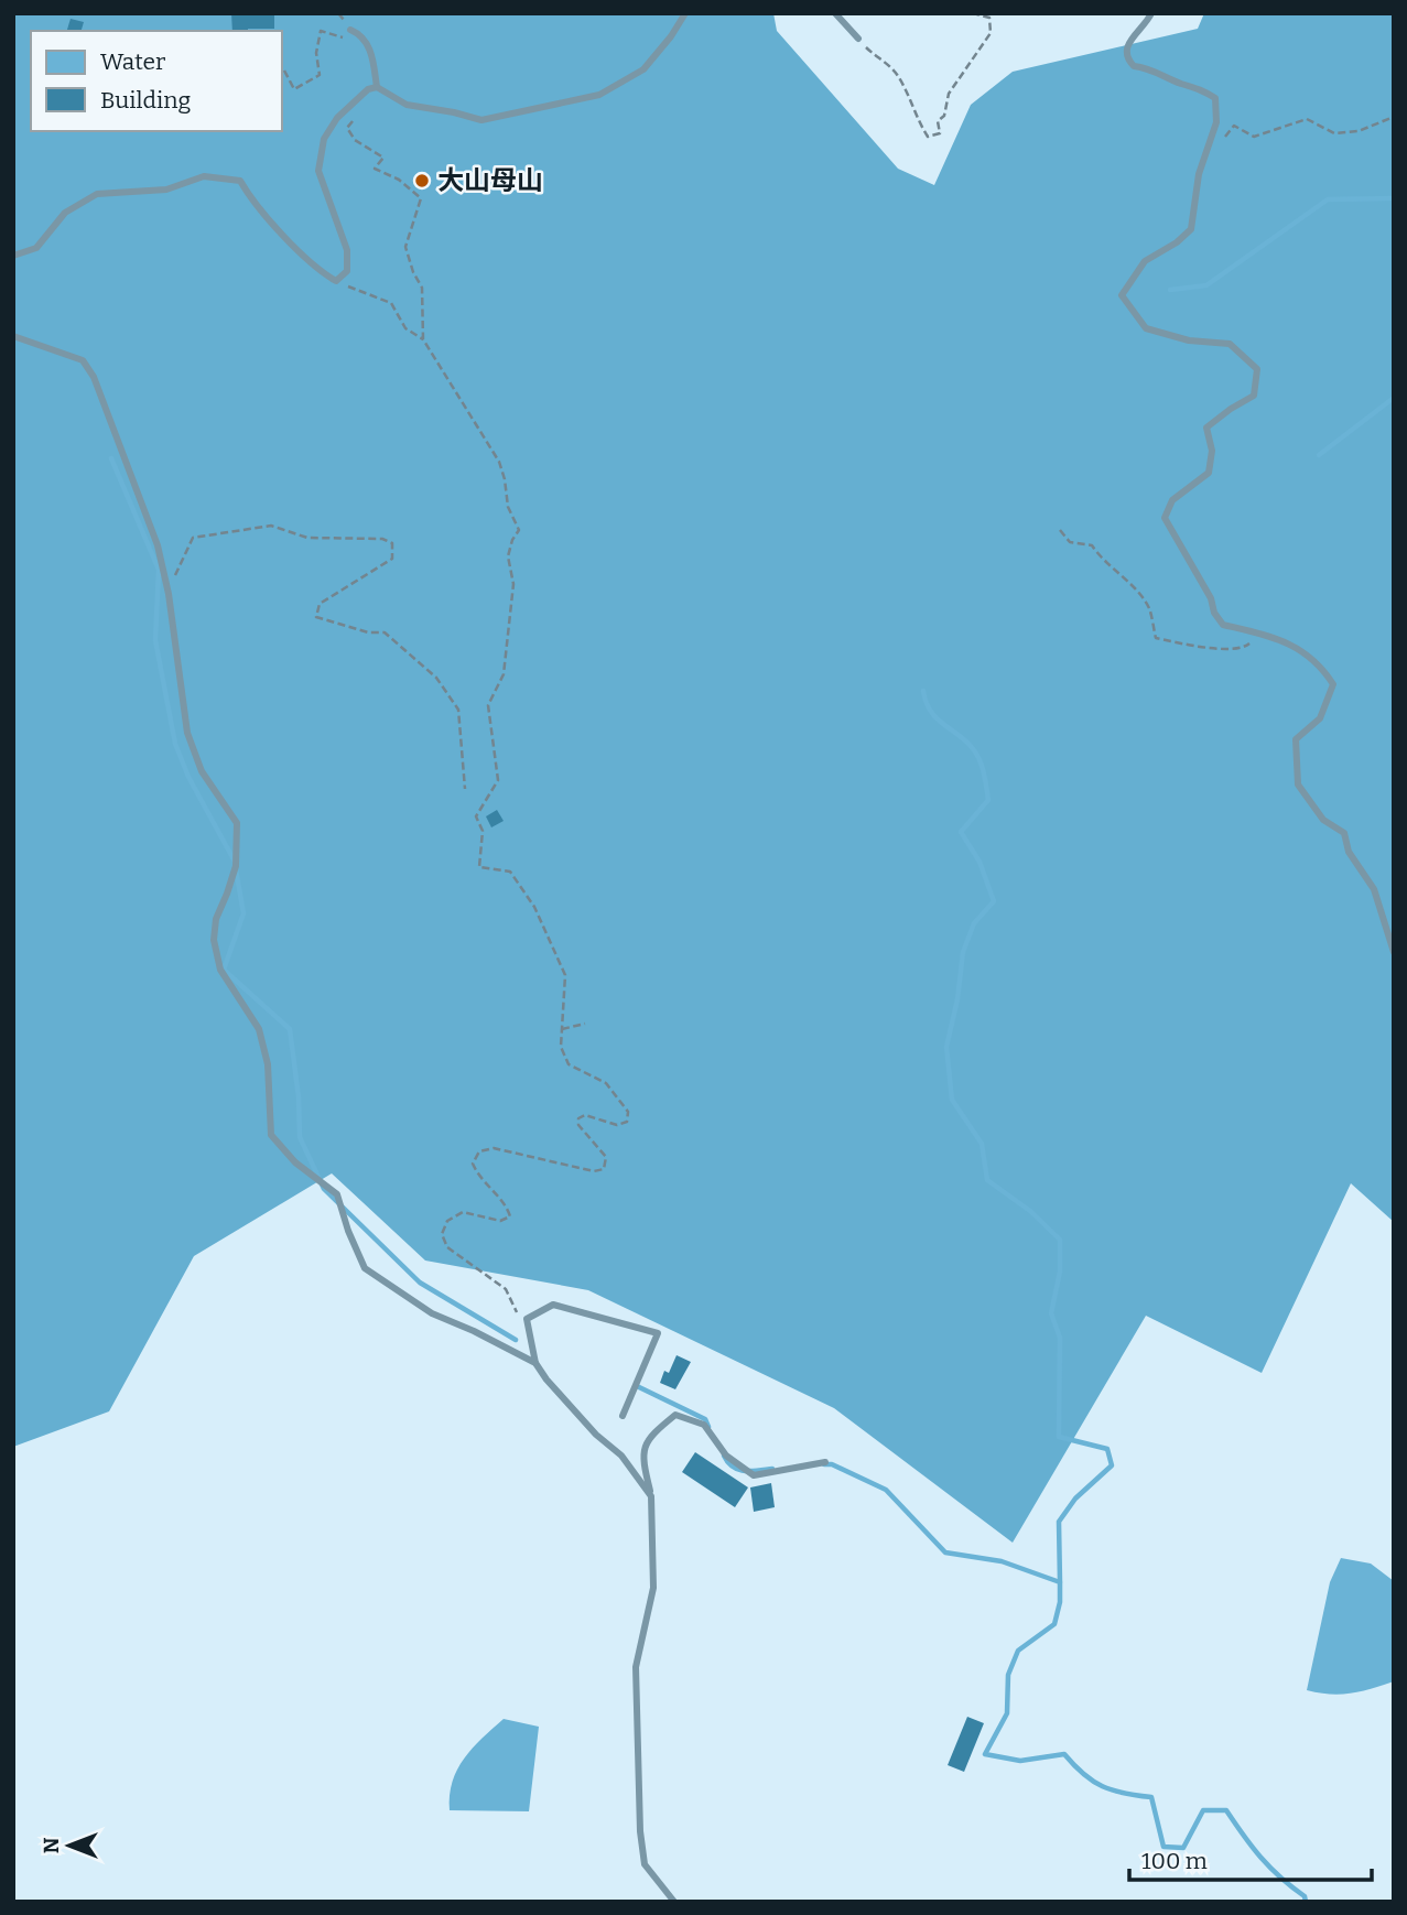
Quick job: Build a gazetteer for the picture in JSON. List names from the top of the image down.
{
  "places": ["大山母山"],
  "legend": ["Water", "Building"],
  "scale_bar": "100 m",
  "north": "left"
}
